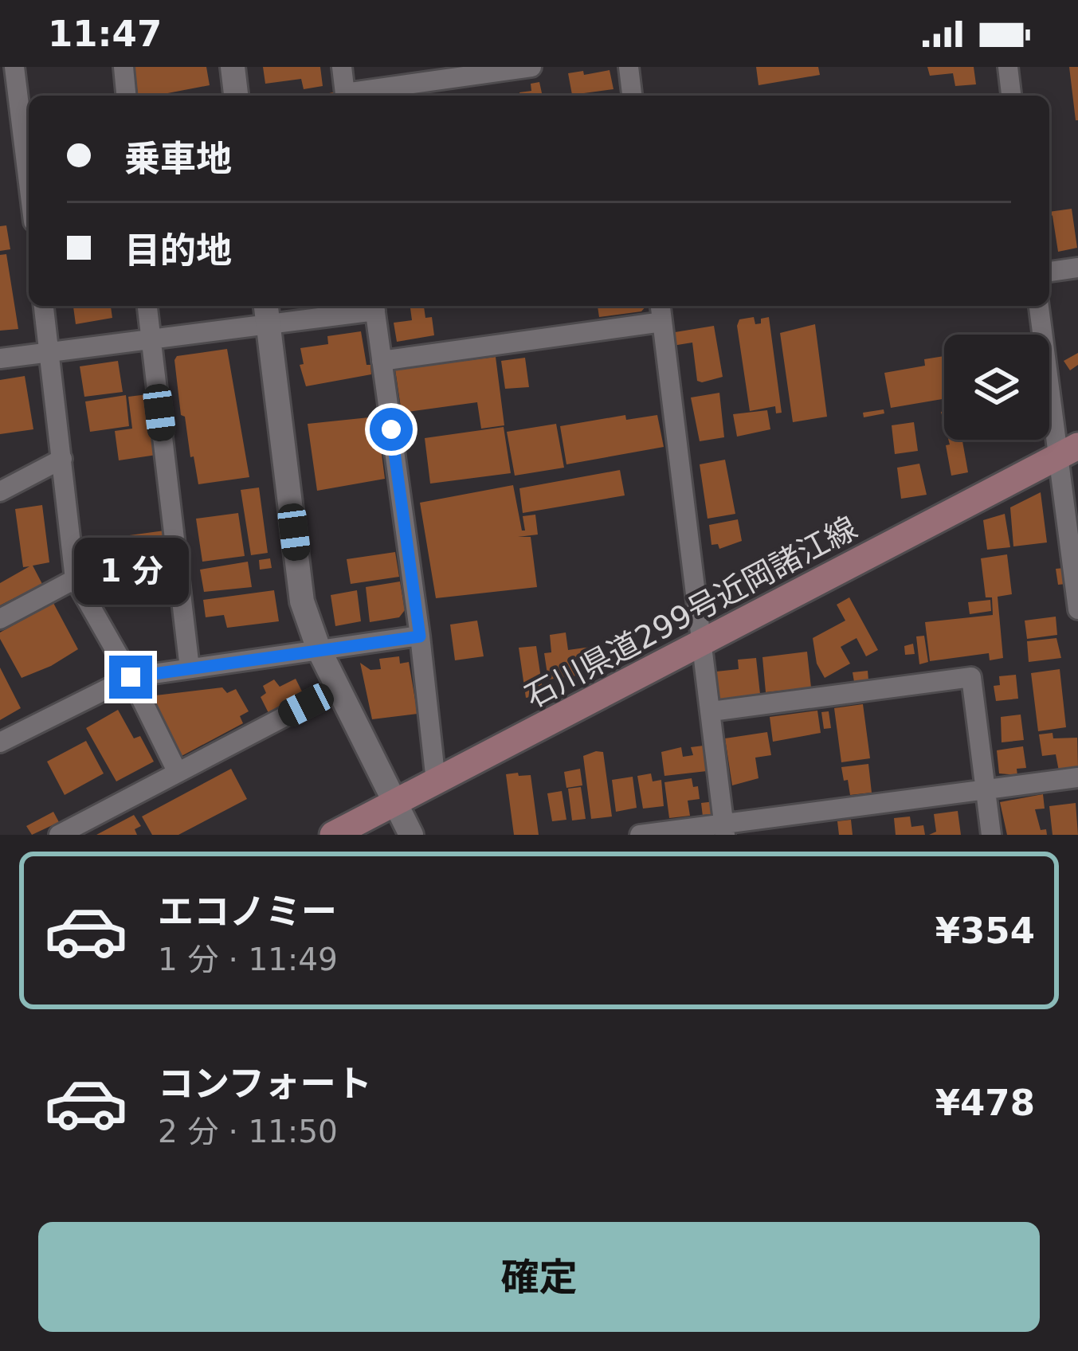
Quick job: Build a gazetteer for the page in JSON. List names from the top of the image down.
{
  "streets": {
    "main road": ["石川県道299号近岡諸江線"]
  },
  "page": {
    "status": "11:47",
    "banner": ["乗車地", "目的地"],
    "bubble": "1 分",
    "list": [
      {
        "name": "エコノミー",
        "note": "1 分 · 11:49",
        "value": "¥354"
      },
      {
        "name": "コンフォート",
        "note": "2 分 · 11:50",
        "value": "¥478"
      }
    ],
    "buttons": "確定"
  }
}
